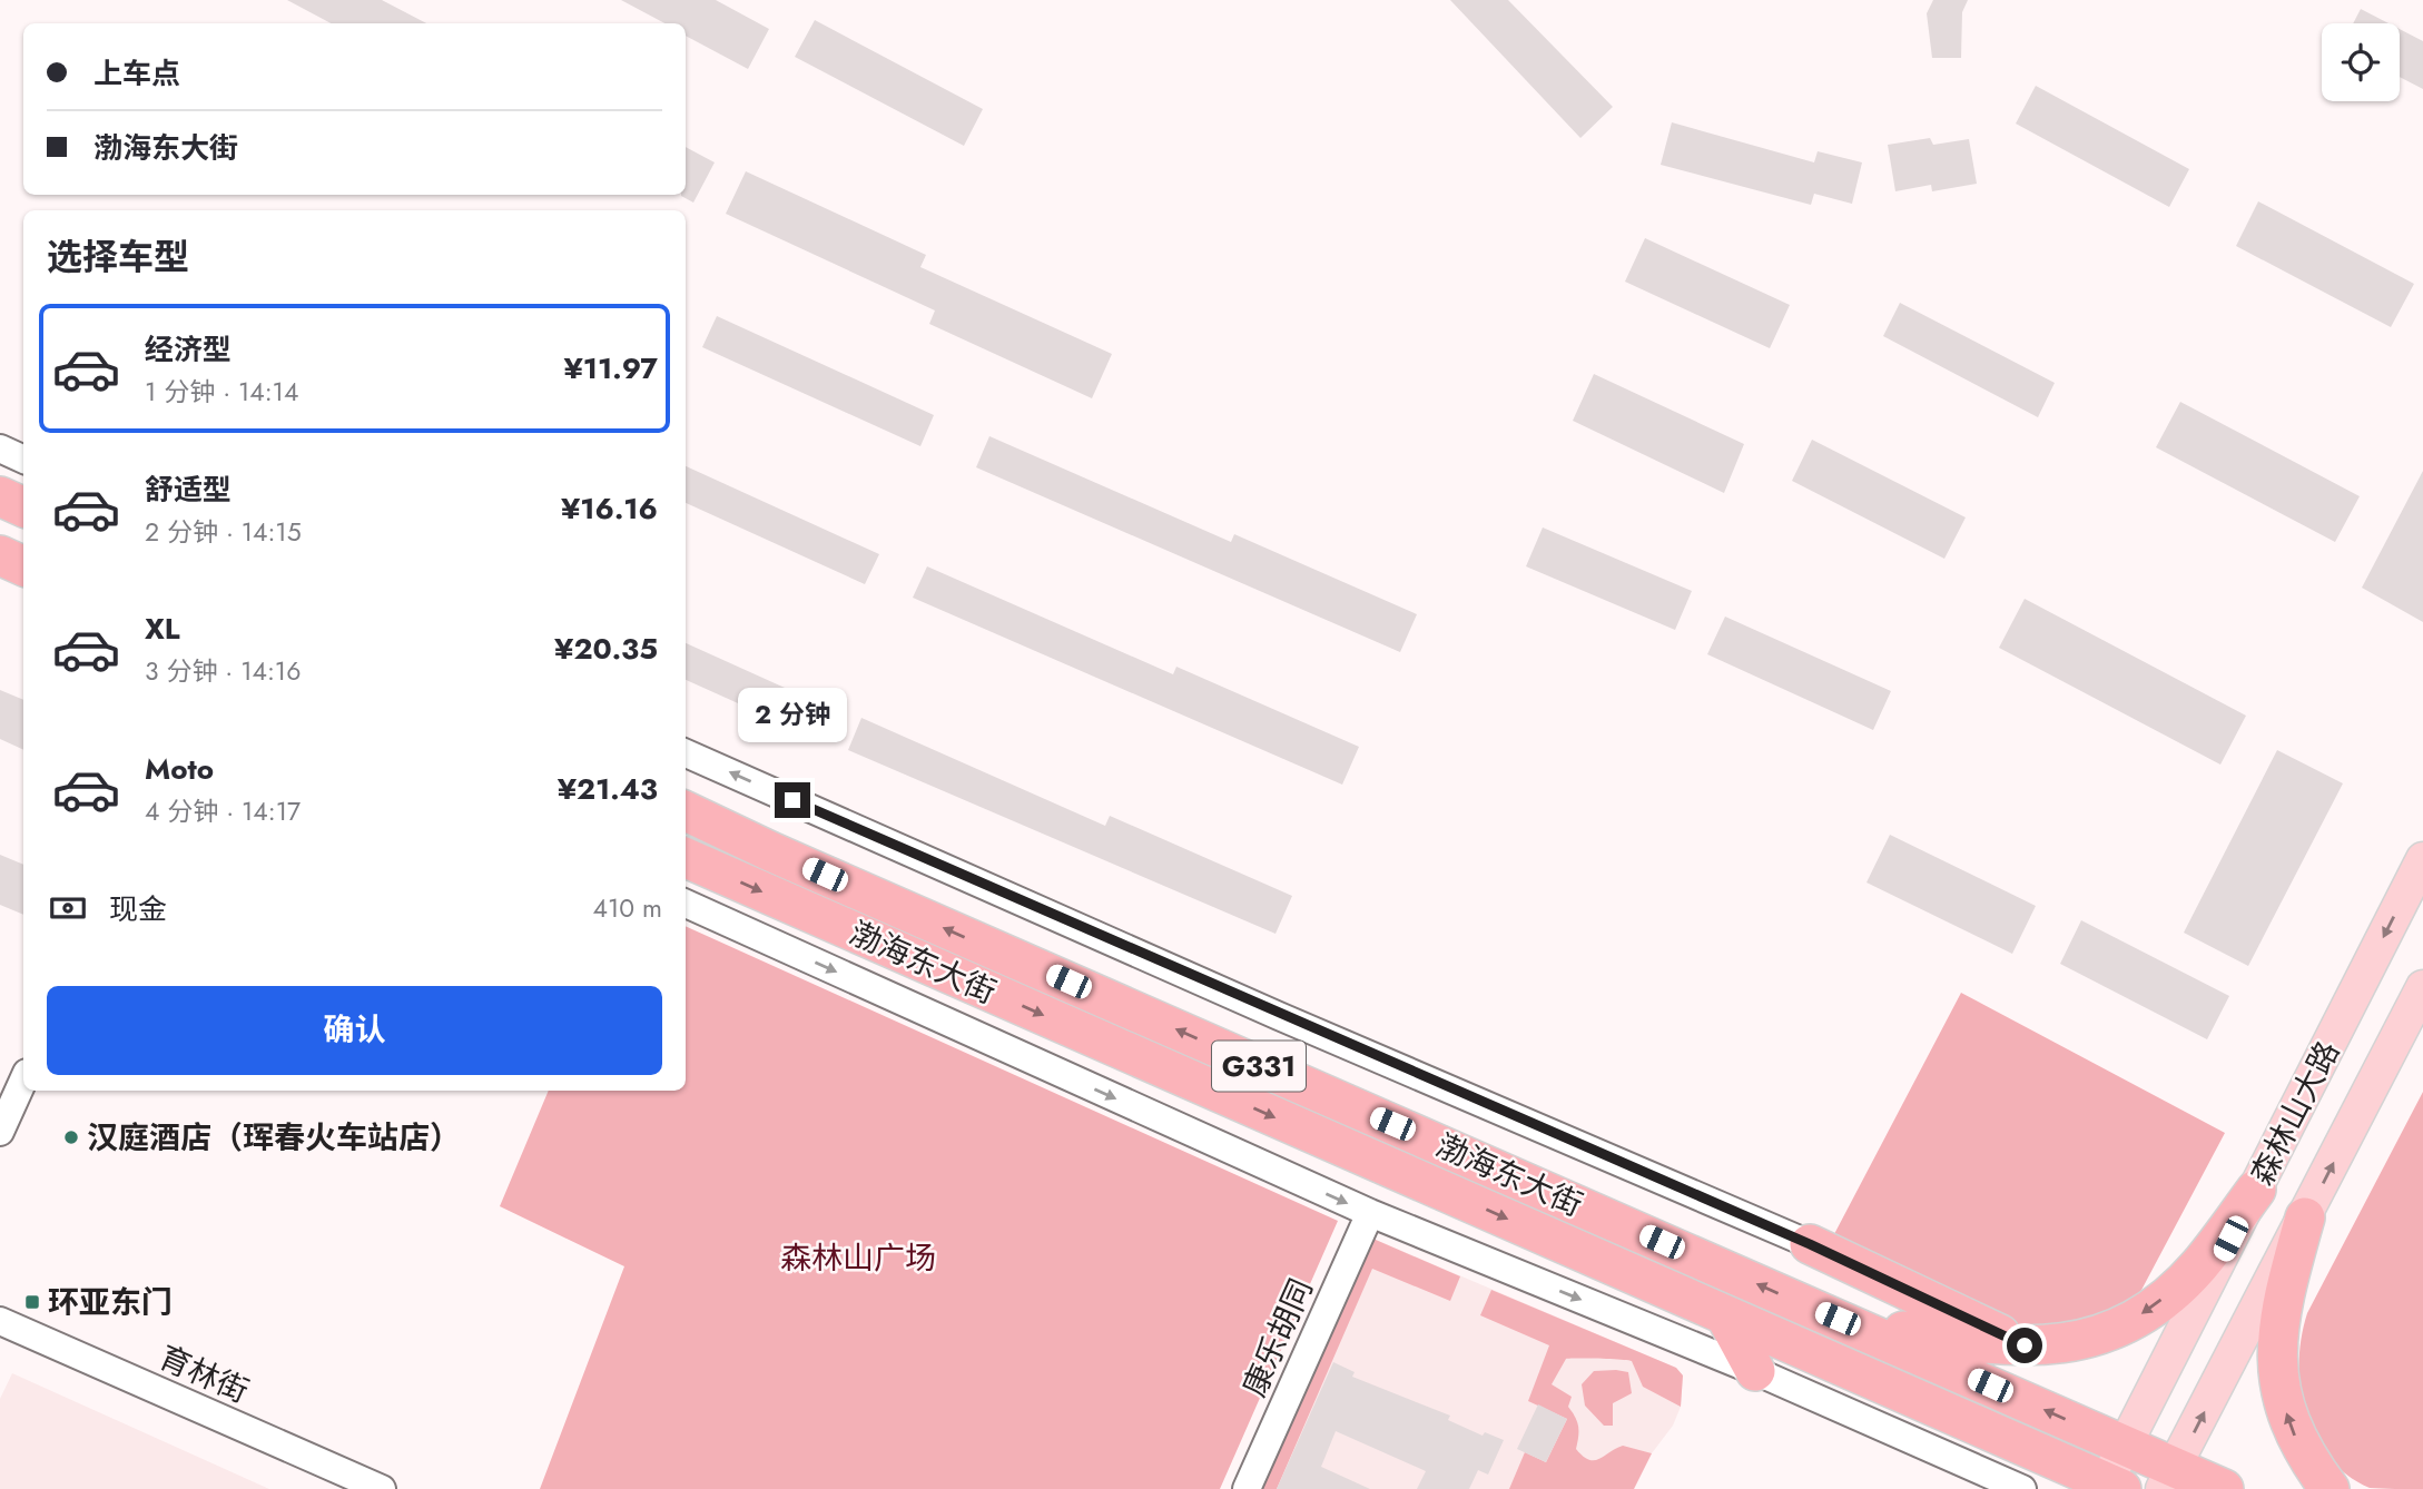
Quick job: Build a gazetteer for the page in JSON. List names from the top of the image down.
{
  "streets": {
    "highway": ["渤海东大街", "G331"],
    "main road": ["森林山大路"],
    "street": ["康乐胡同", "育林街"]
  },
  "crossings": [
    ["渤海东大街", "G331"],
    ["渤海东大街", "森林山大路"],
    ["渤海东大街", "康乐胡同"],
    ["G331", "森林山大路"]
  ],
  "parks": ["森林山广场"],
  "places": {
    "other": ["汉庭酒店（珲春火车站店）"],
    "transit": ["环亚东门"]
  },
  "page": {
    "banner": ["上车点", "渤海东大街"],
    "heading": "选择车型",
    "list": [
      {
        "name": "经济型",
        "note": "1 分钟 · 14:14",
        "value": "¥11.97"
      },
      {
        "name": "舒适型",
        "note": "2 分钟 · 14:15",
        "value": "¥16.16"
      },
      {
        "name": "XL",
        "note": "3 分钟 · 14:16",
        "value": "¥20.35"
      },
      {
        "name": "Moto",
        "note": "4 分钟 · 14:17",
        "value": "¥21.43"
      }
    ],
    "bubble": "2 分钟",
    "pay": ["现金", "410 m"],
    "buttons": "确认"
  }
}
